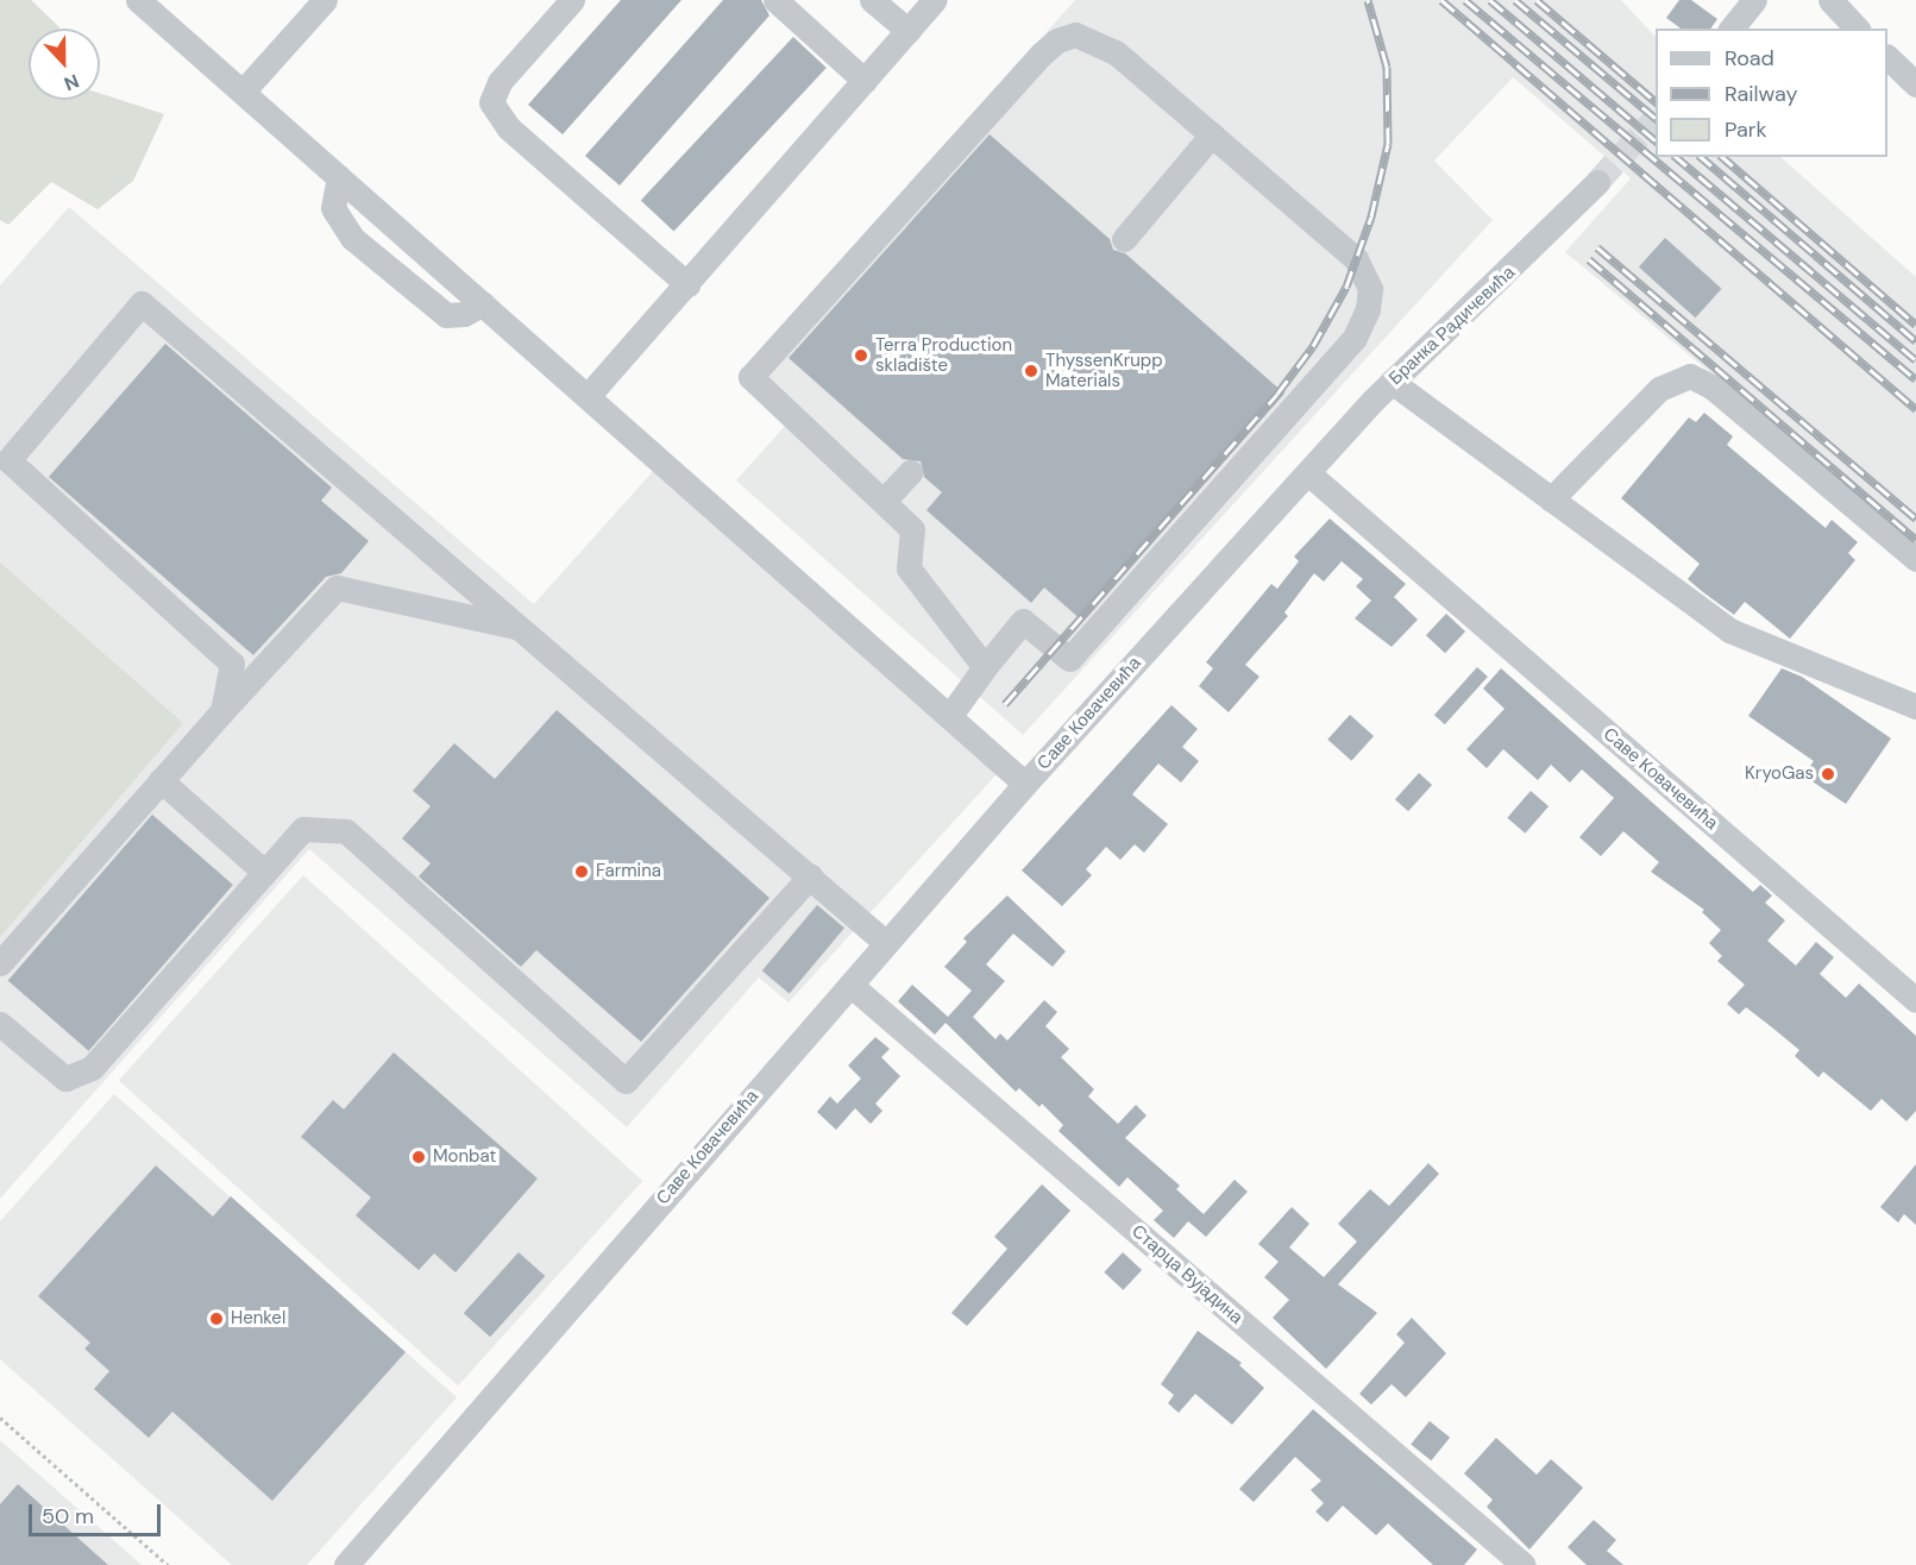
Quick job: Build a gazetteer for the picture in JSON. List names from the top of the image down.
{
  "streets": {
    "street": ["Бранка Радичевића", "Саве Ковачевића", "Старца Вујадина"]
  },
  "crossings": [
    ["Бранка Радичевића", "Саве Ковачевића"],
    ["Саве Ковачевића", "Старца Вујадина"]
  ],
  "places": [
    "Terra Production skladište",
    "ThyssenKrupp Materials",
    "KryoGas",
    "Farmina",
    "Monbat",
    "Henkel"
  ],
  "legend": ["Road", "Railway", "Park"],
  "scale_bar": "50 m",
  "north": "bottom"
}
